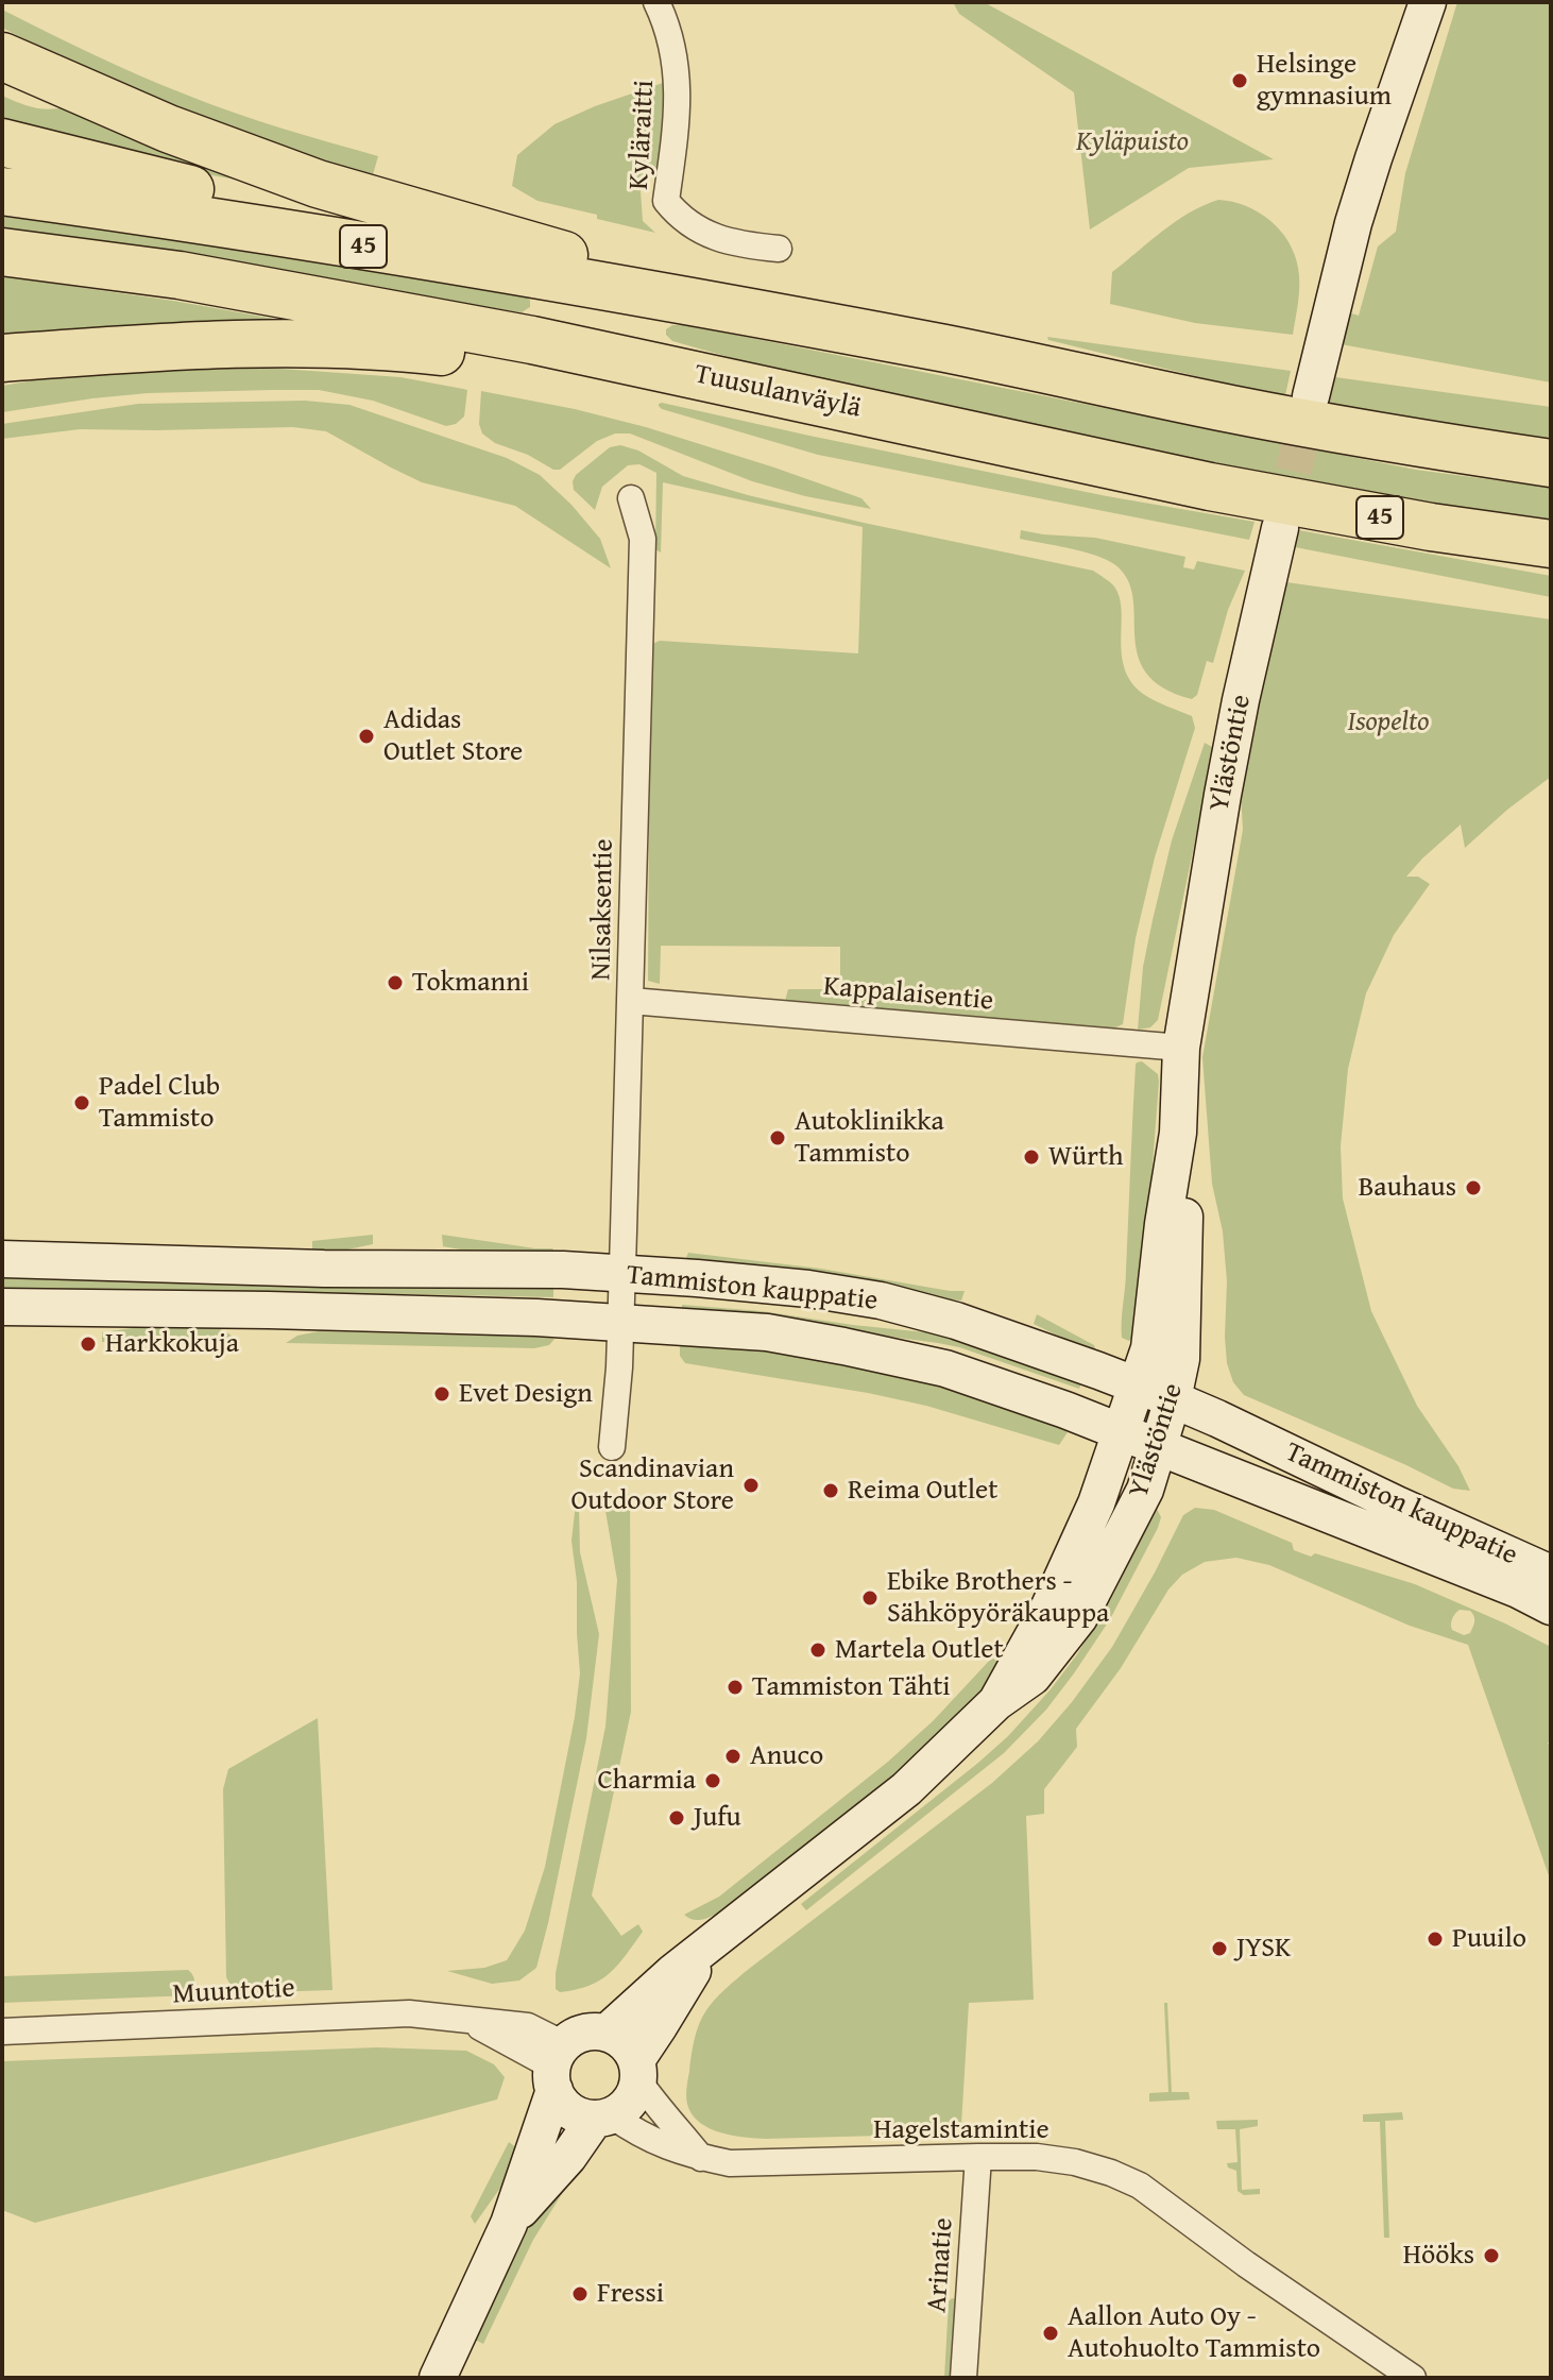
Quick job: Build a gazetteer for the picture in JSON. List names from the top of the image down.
{
  "streets": {
    "highway": ["45", "Tuusulanväylä"],
    "street": [
      "Kyläraitti",
      "Ylästöntie",
      "Nilsaksentie",
      "Kappalaisentie",
      "Tammiston kauppatie",
      "Muuntotie",
      "Hagelstamintie",
      "Arinatie"
    ]
  },
  "crossings": [
    ["Ylästöntie", "Kappalaisentie"],
    ["Ylästöntie", "Tammiston kauppatie"],
    ["Ylästöntie", "Muuntotie"],
    ["Ylästöntie", "Hagelstamintie"],
    ["Nilsaksentie", "Kappalaisentie"],
    ["Nilsaksentie", "Tammiston kauppatie"],
    ["Muuntotie", "Hagelstamintie"],
    ["Hagelstamintie", "Arinatie"]
  ],
  "parks": ["Kyläpuisto", "Isopelto"],
  "places": [
    "Helsinge gymnasium",
    "Adidas Outlet Store",
    "Tokmanni",
    "Padel Club Tammisto",
    "Autoklinikka Tammisto",
    "Würth",
    "Bauhaus",
    "Harkkokuja",
    "Evet Design",
    "Scandinavian Outdoor Store",
    "Reima Outlet",
    "Ebike Brothers - Sähköpyöräkauppa",
    "Martela Outlet",
    "Tammiston Tähti",
    "Anuco",
    "Charmia",
    "Jufu",
    "Puuilo",
    "JYSK",
    "Hööks",
    "Fressi",
    "Aallon Auto Oy - Autohuolto Tammisto"
  ]
}
